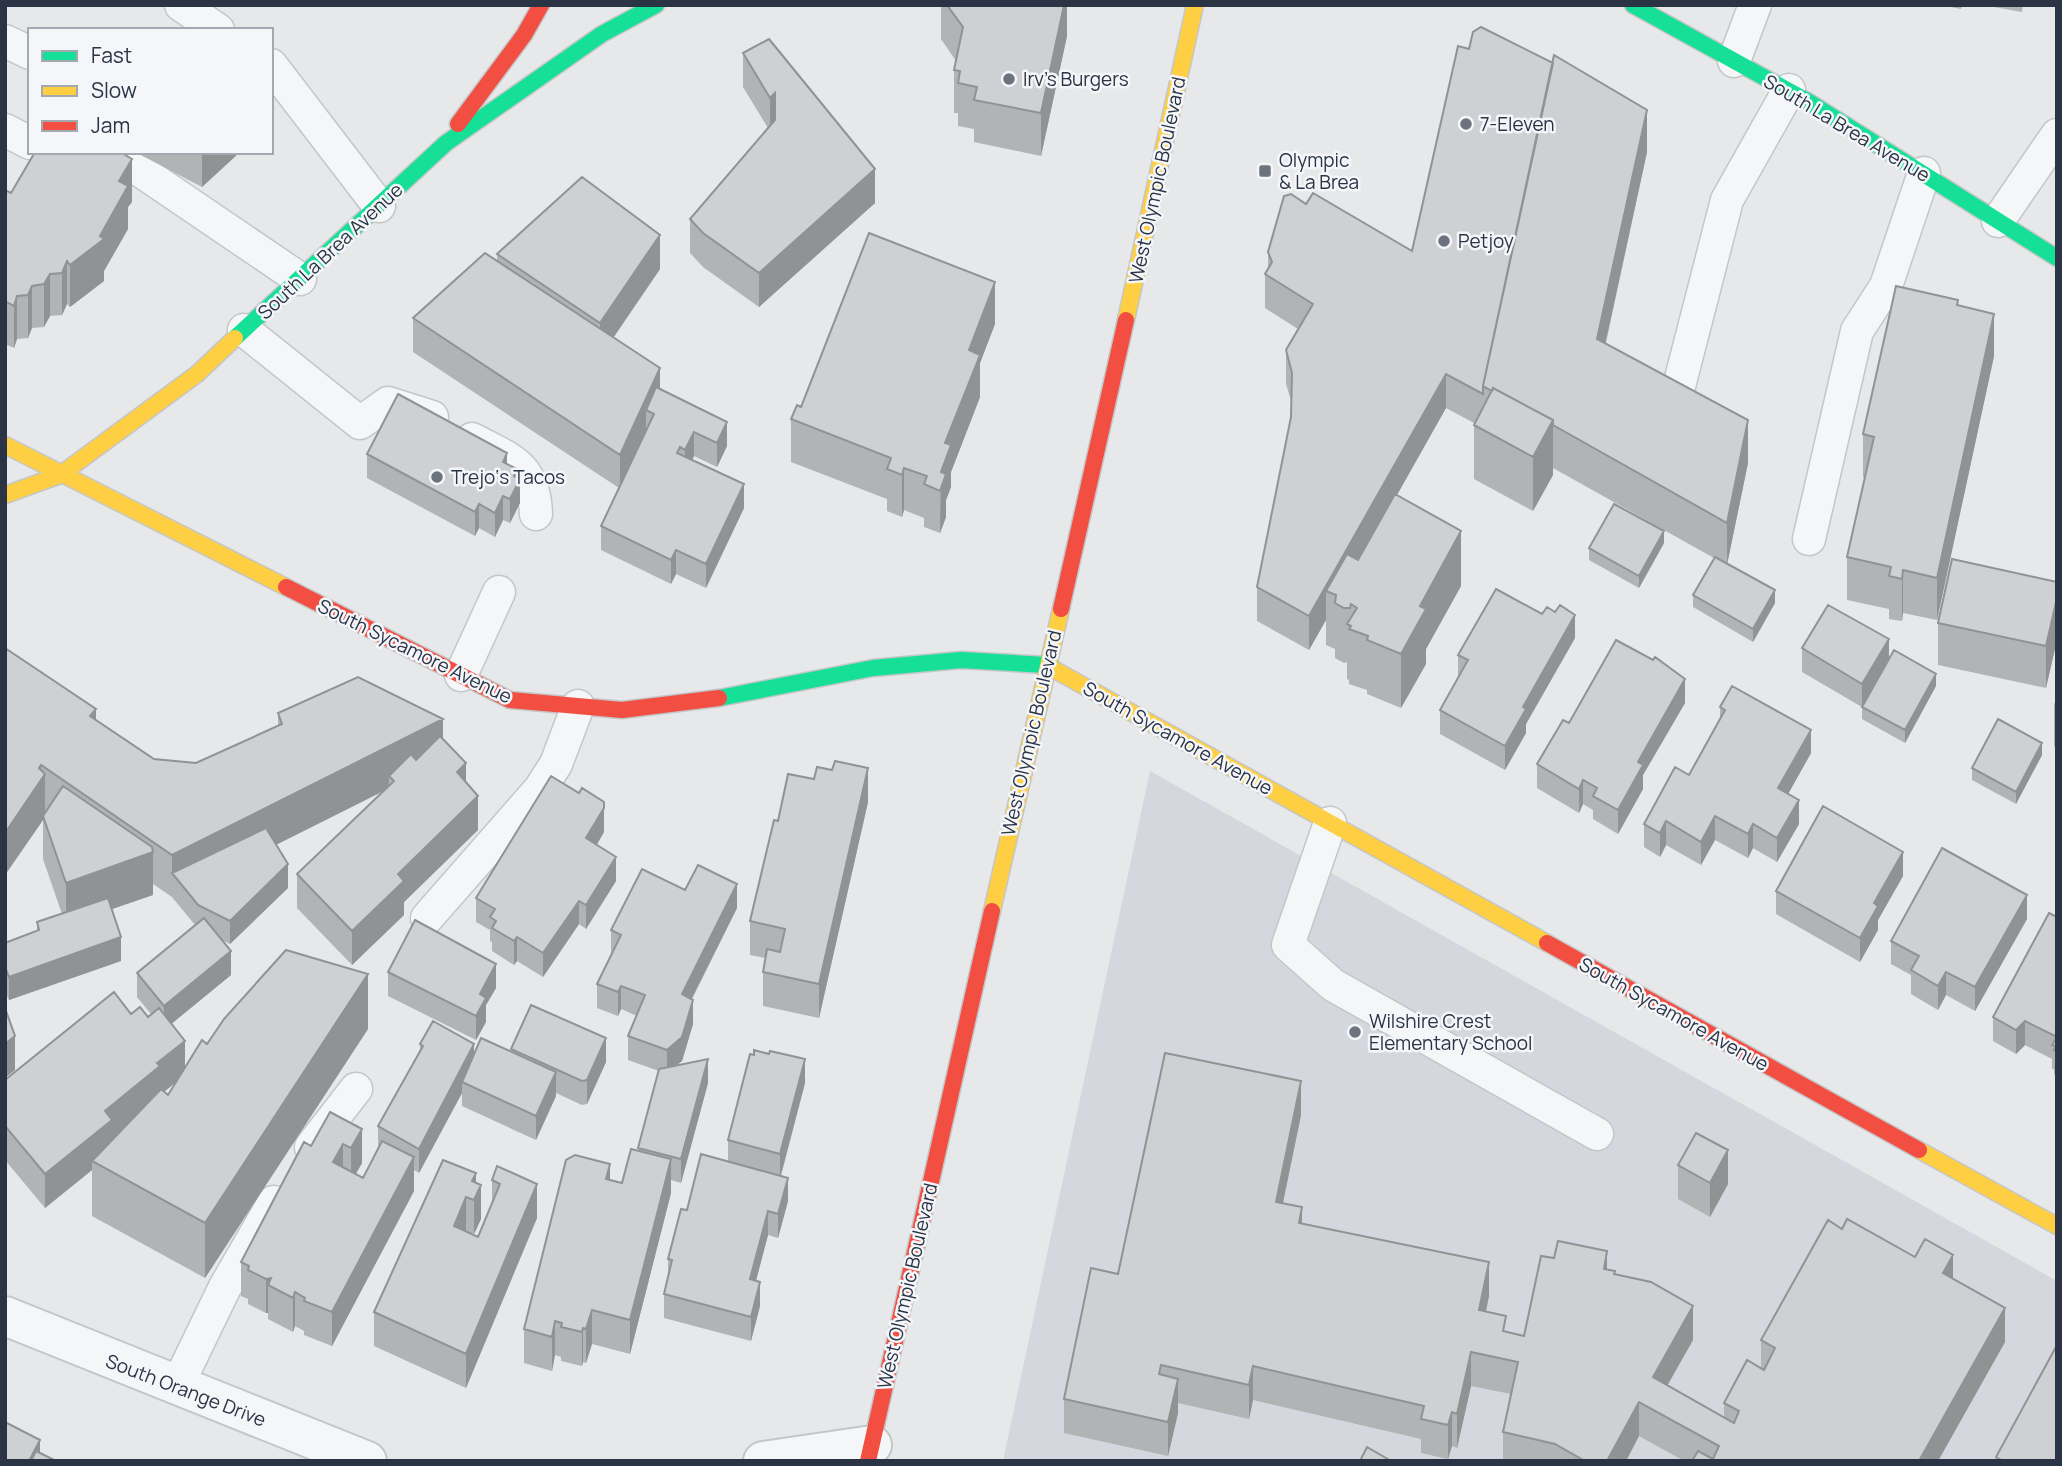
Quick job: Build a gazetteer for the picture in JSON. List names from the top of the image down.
{
  "streets": {
    "main road": ["South La Brea Avenue", "West Olympic Boulevard", "South Sycamore Avenue"],
    "street": ["South Orange Drive"]
  },
  "crossings": [
    ["South La Brea Avenue", "South Sycamore Avenue"],
    ["West Olympic Boulevard", "South Sycamore Avenue"]
  ],
  "places": {
    "other": [
      "Irv's Burgers",
      "7-Eleven",
      "Petjoy",
      "Trejo‘s Tacos",
      "Wilshire Crest Elementary School"
    ],
    "transit": ["Olympic & La Brea"]
  },
  "legend": ["Fast", "Slow", "Jam"]
}
